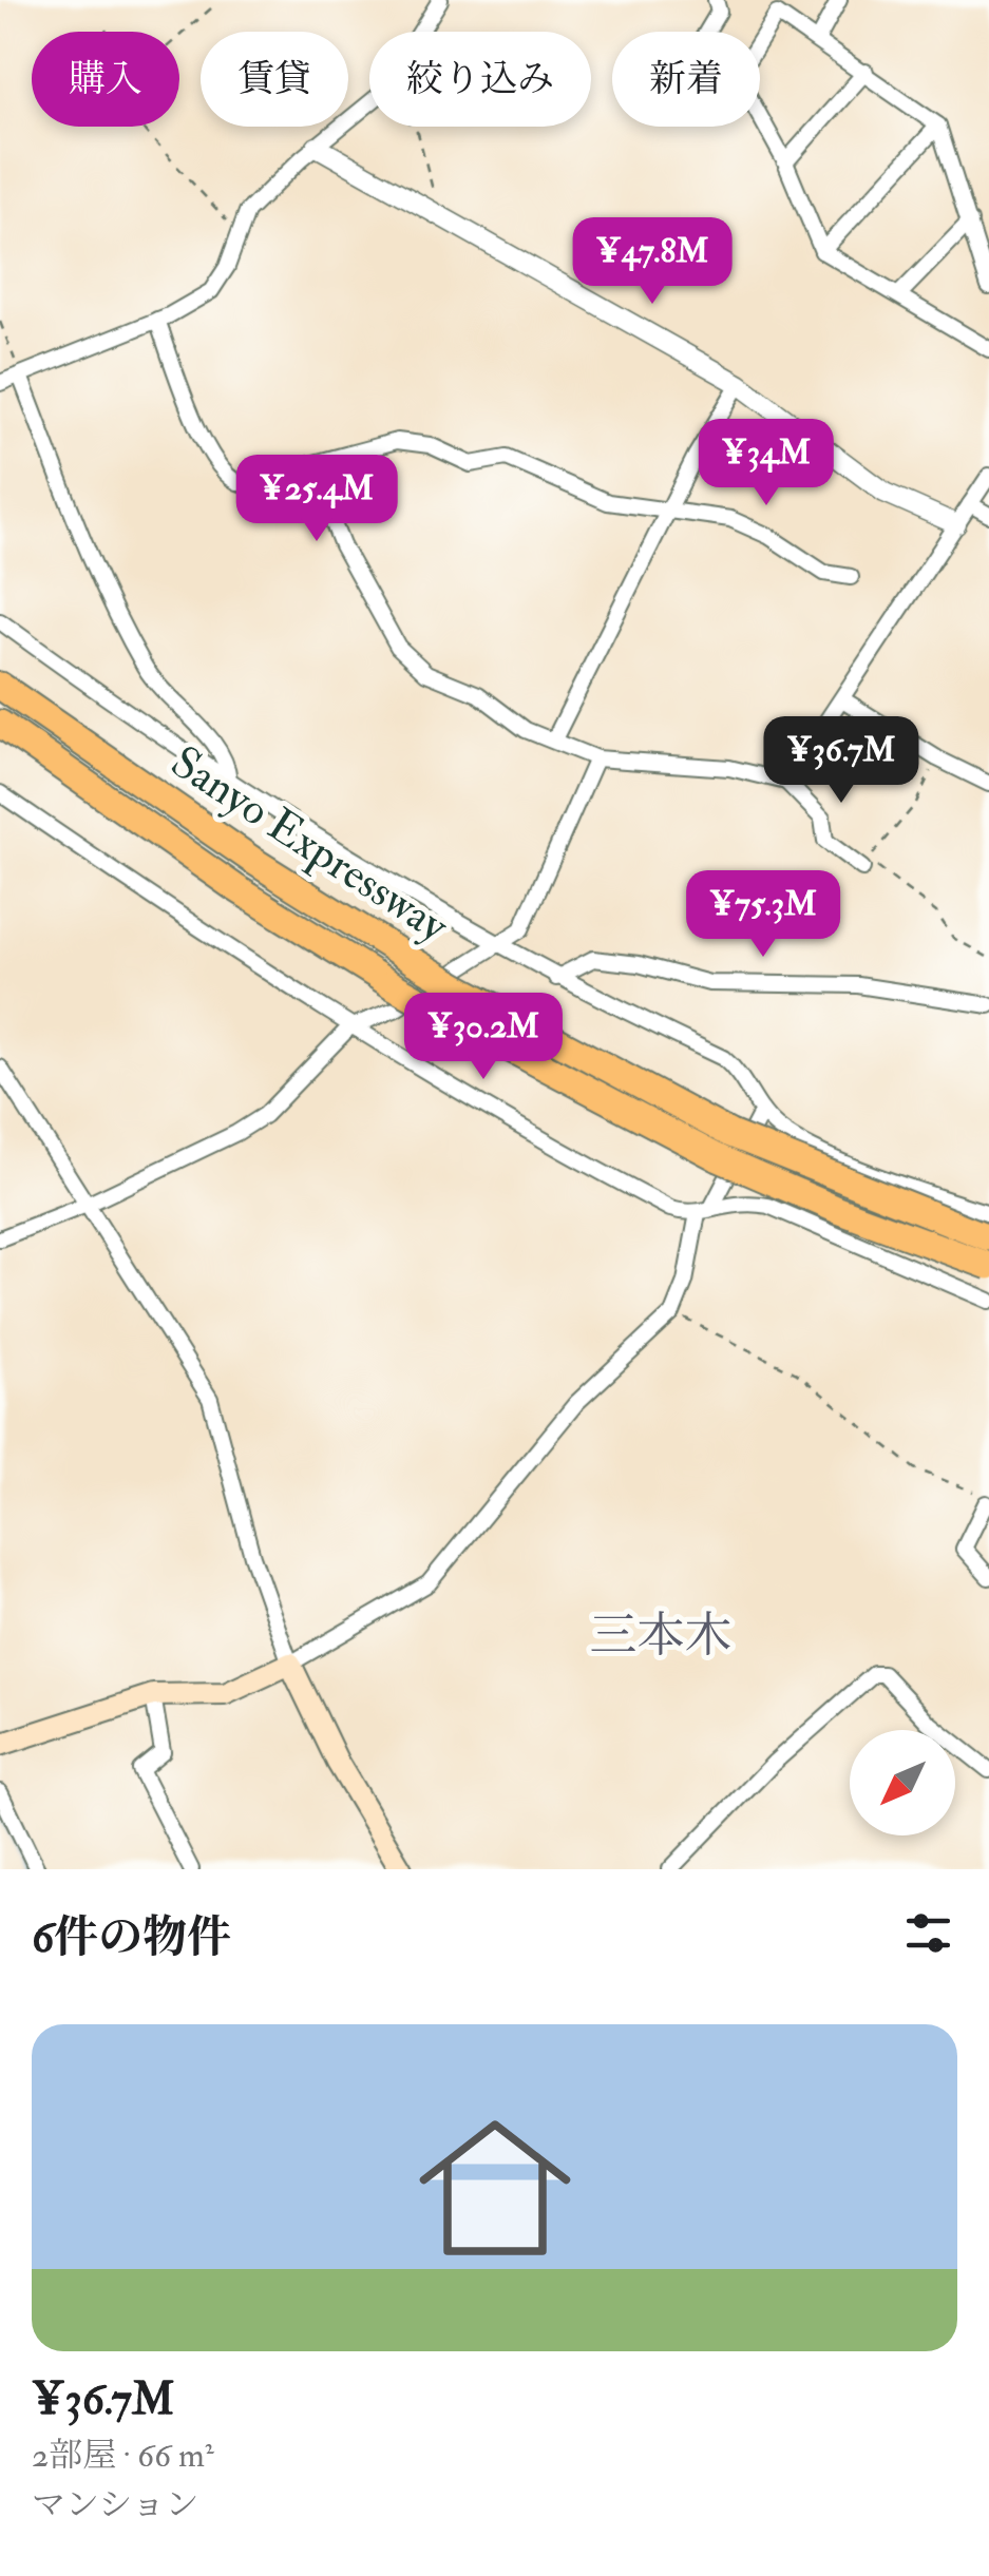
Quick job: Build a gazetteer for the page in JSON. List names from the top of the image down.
{
  "streets": {
    "highway": ["Sanyo Expressway"]
  },
  "districts": ["三本木"],
  "north": "bottom left",
  "page": {
    "chip": [
      "購入",
      "賃貸",
      "絞り込み",
      "新着"
    ],
    "price": [
      "¥47.8M",
      "¥34M",
      "¥25.4M",
      "¥36.7M",
      "¥75.3M",
      "¥30.2M"
    ],
    "heading": "6件の物件",
    "list": [
      {
        "name": "¥36.7M",
        "note": "2部屋 · 66 m² · マンション"
      }
    ]
  }
}
